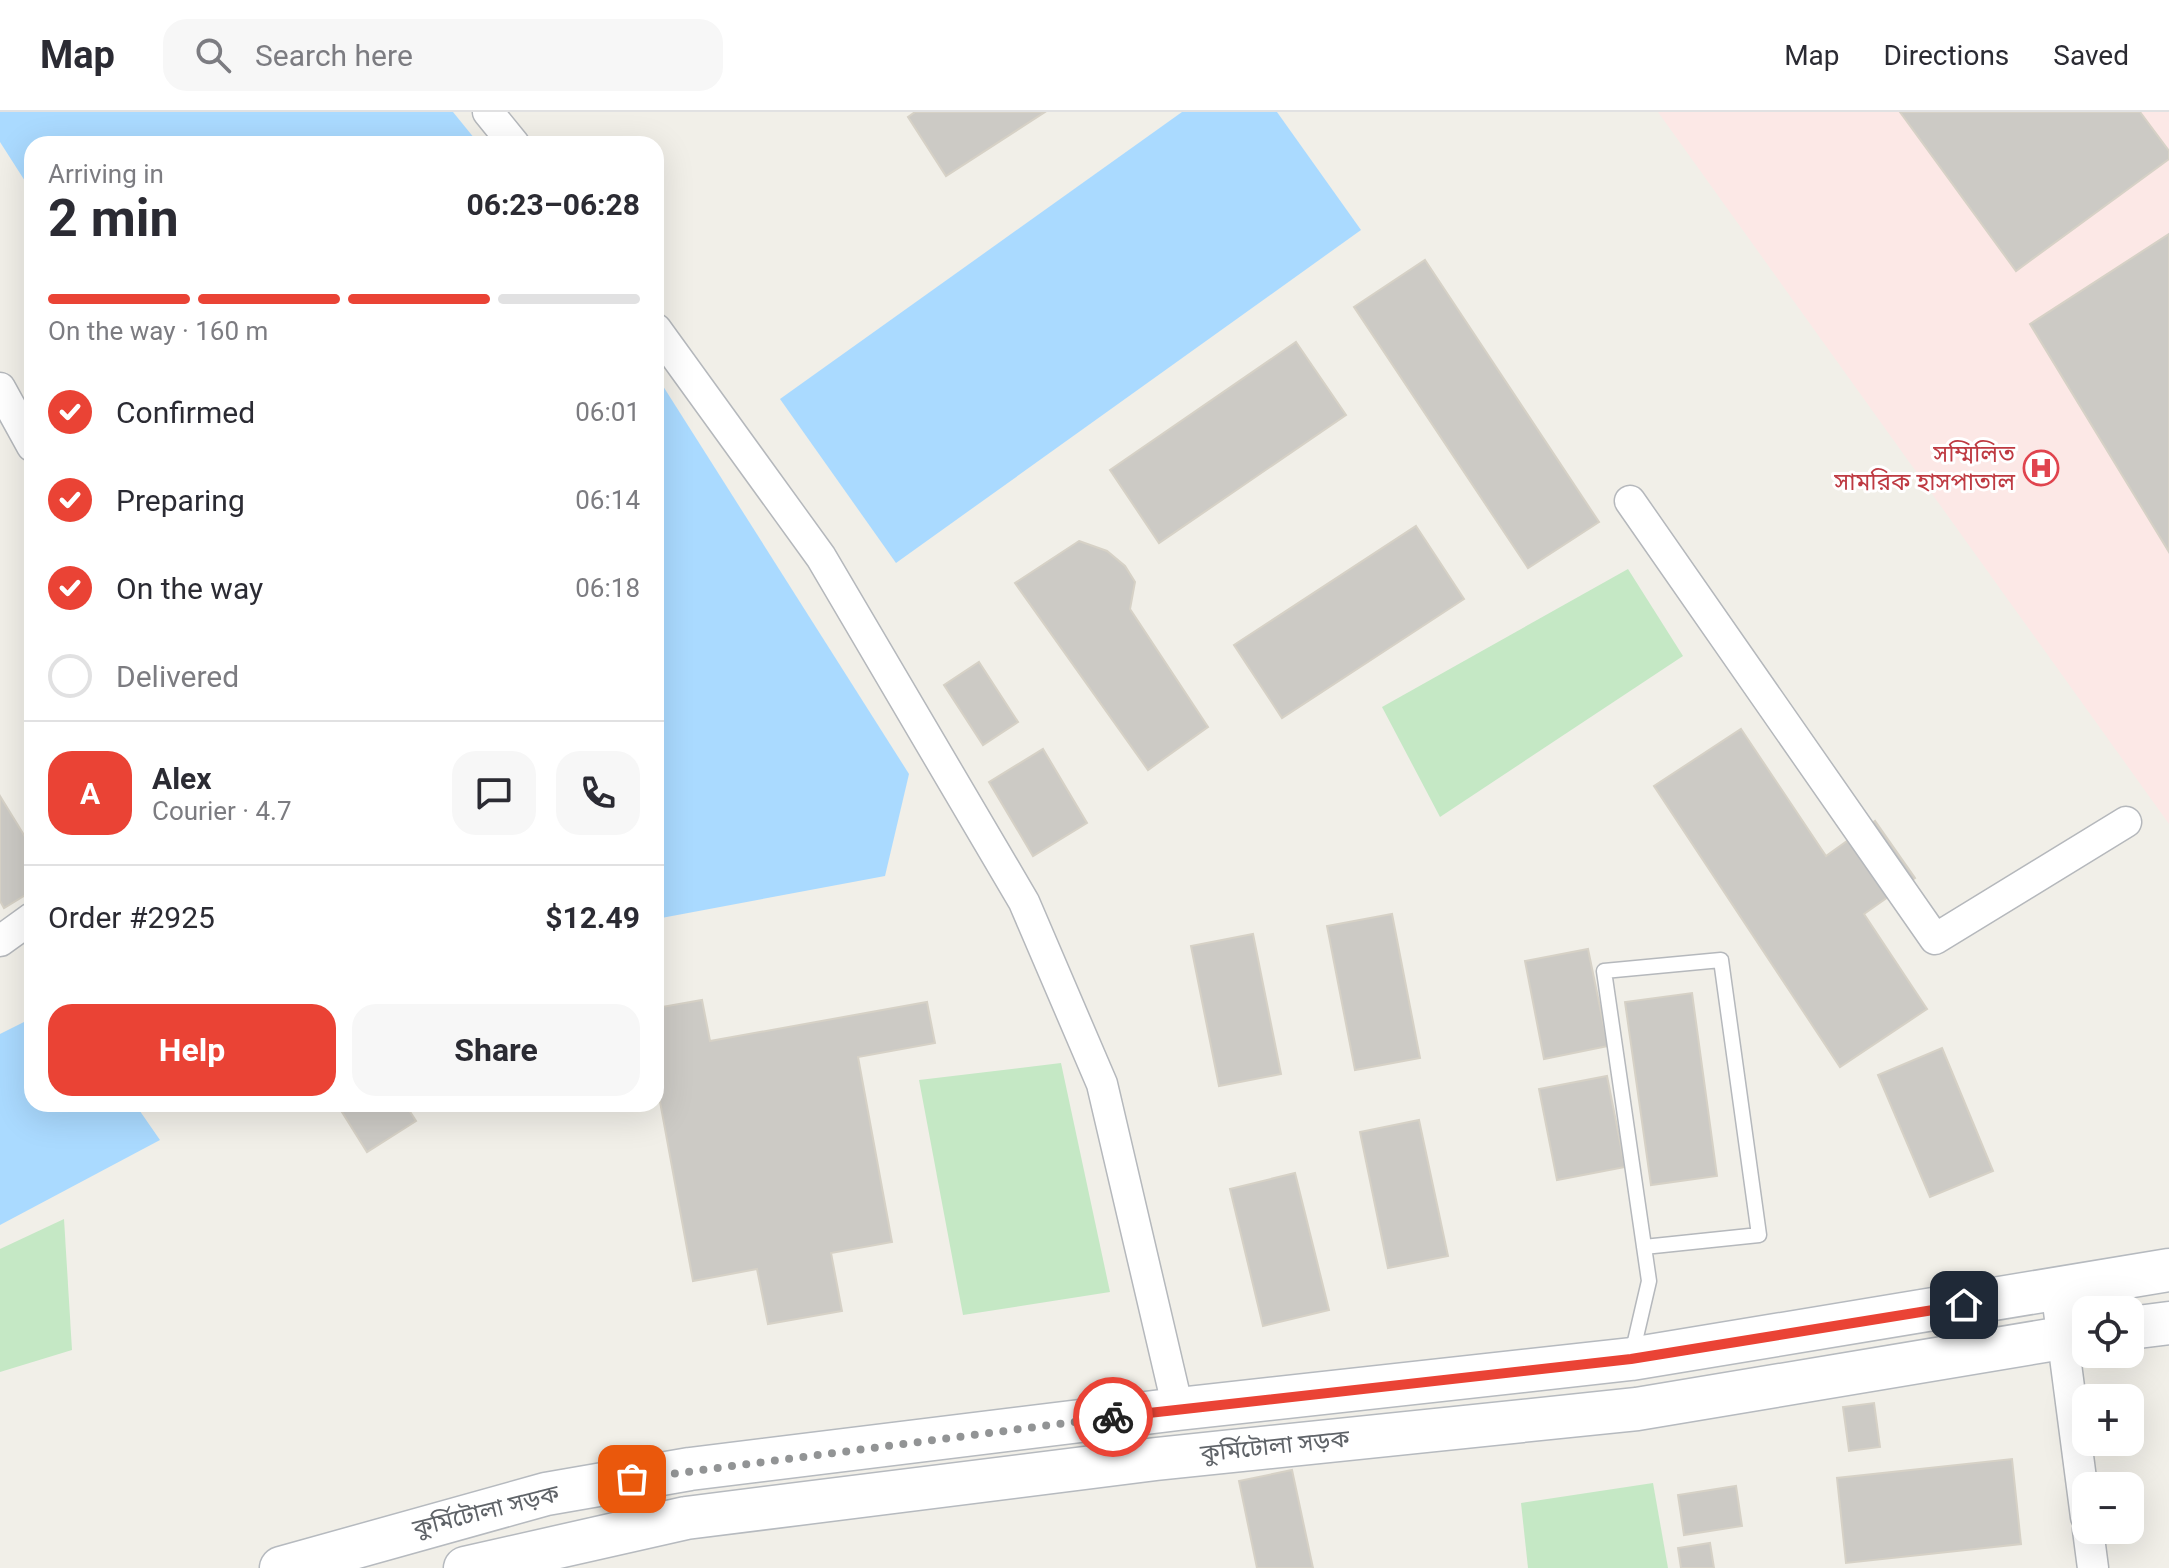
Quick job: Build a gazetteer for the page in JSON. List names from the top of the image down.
{
  "streets": {
    "main road": ["কুর্মিটোলা সড়ক"]
  },
  "places": {
    "hospital": ["সম্মিলিত সামরিক হাসপাতাল"]
  },
  "page": {
    "header": "Map",
    "search": "Search here",
    "nav": ["Map", "Directions", "Saved"],
    "heading": ["2 min", "Arriving in", "06:23–06:28"],
    "panel": [
      "Alex",
      "Courier · 4.7",
      "Order #2925",
      "$12.49"
    ],
    "bar": "On the way · 160 m",
    "list": [
      ["Confirmed", "06:01"],
      ["Preparing", "06:14"],
      ["On the way", "06:18"],
      "Delivered"
    ],
    "round": "A",
    "buttons": ["Help", "Share"],
    "map_buttons": ["+", "−"]
  }
}
